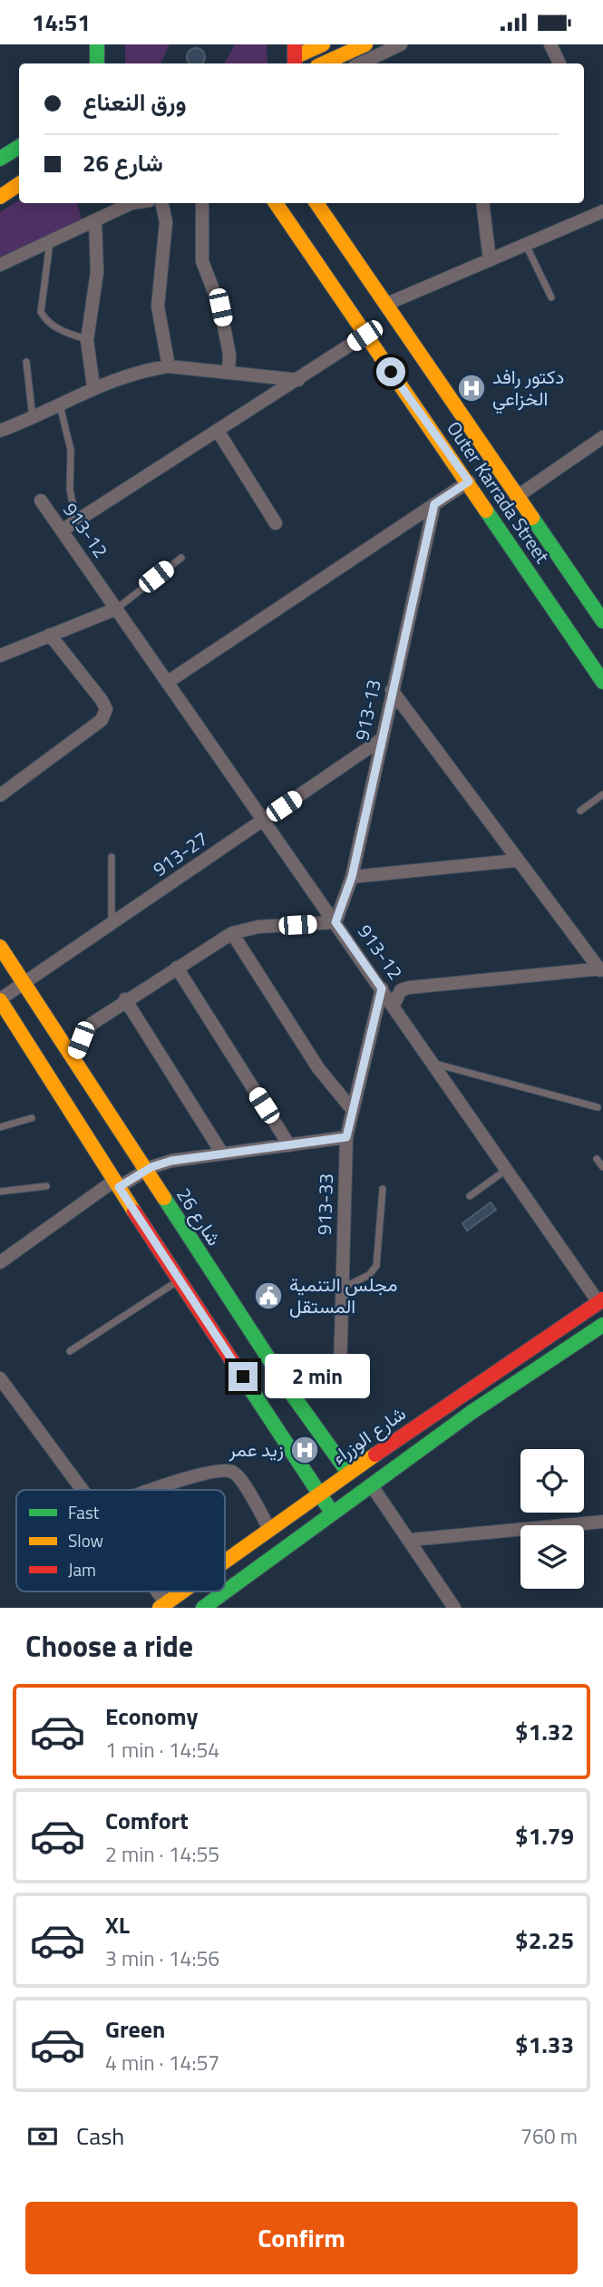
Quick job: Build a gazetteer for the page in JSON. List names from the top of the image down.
{
  "streets": {
    "main road": ["Outer Karrada Street", "شارع 26", "شارع الوزراء"],
    "street": [
      "913-12",
      "913-13",
      "913-27",
      "913-33"
    ]
  },
  "crossings": [
    ["913-12", "913-13"],
    ["913-12", "913-27"],
    ["913-12", "913-33"],
    ["913-12", "شارع الوزراء"],
    ["913-13", "913-27"],
    ["913-27", "شارع 26"],
    ["913-33", "شارع 26"],
    ["شارع 26", "شارع الوزراء"]
  ],
  "places": {
    "hospital": ["دكتور رافد الخزاعي", "زيد عمر"],
    "public building": ["مجلس التنمية المستقل"]
  },
  "legend": ["Fast", "Slow", "Jam"],
  "page": {
    "status": "14:51",
    "banner": ["ورق النعناع", "شارع 26"],
    "bubble": "2 min",
    "heading": "Choose a ride",
    "list": [
      {
        "name": "Economy",
        "note": "1 min · 14:54",
        "value": "$1.32"
      },
      {
        "name": "Comfort",
        "note": "2 min · 14:55",
        "value": "$1.79"
      },
      {
        "name": "XL",
        "note": "3 min · 14:56",
        "value": "$2.25"
      },
      {
        "name": "Green",
        "note": "4 min · 14:57",
        "value": "$1.33"
      }
    ],
    "pay": ["Cash", "760 m"],
    "buttons": "Confirm"
  }
}
